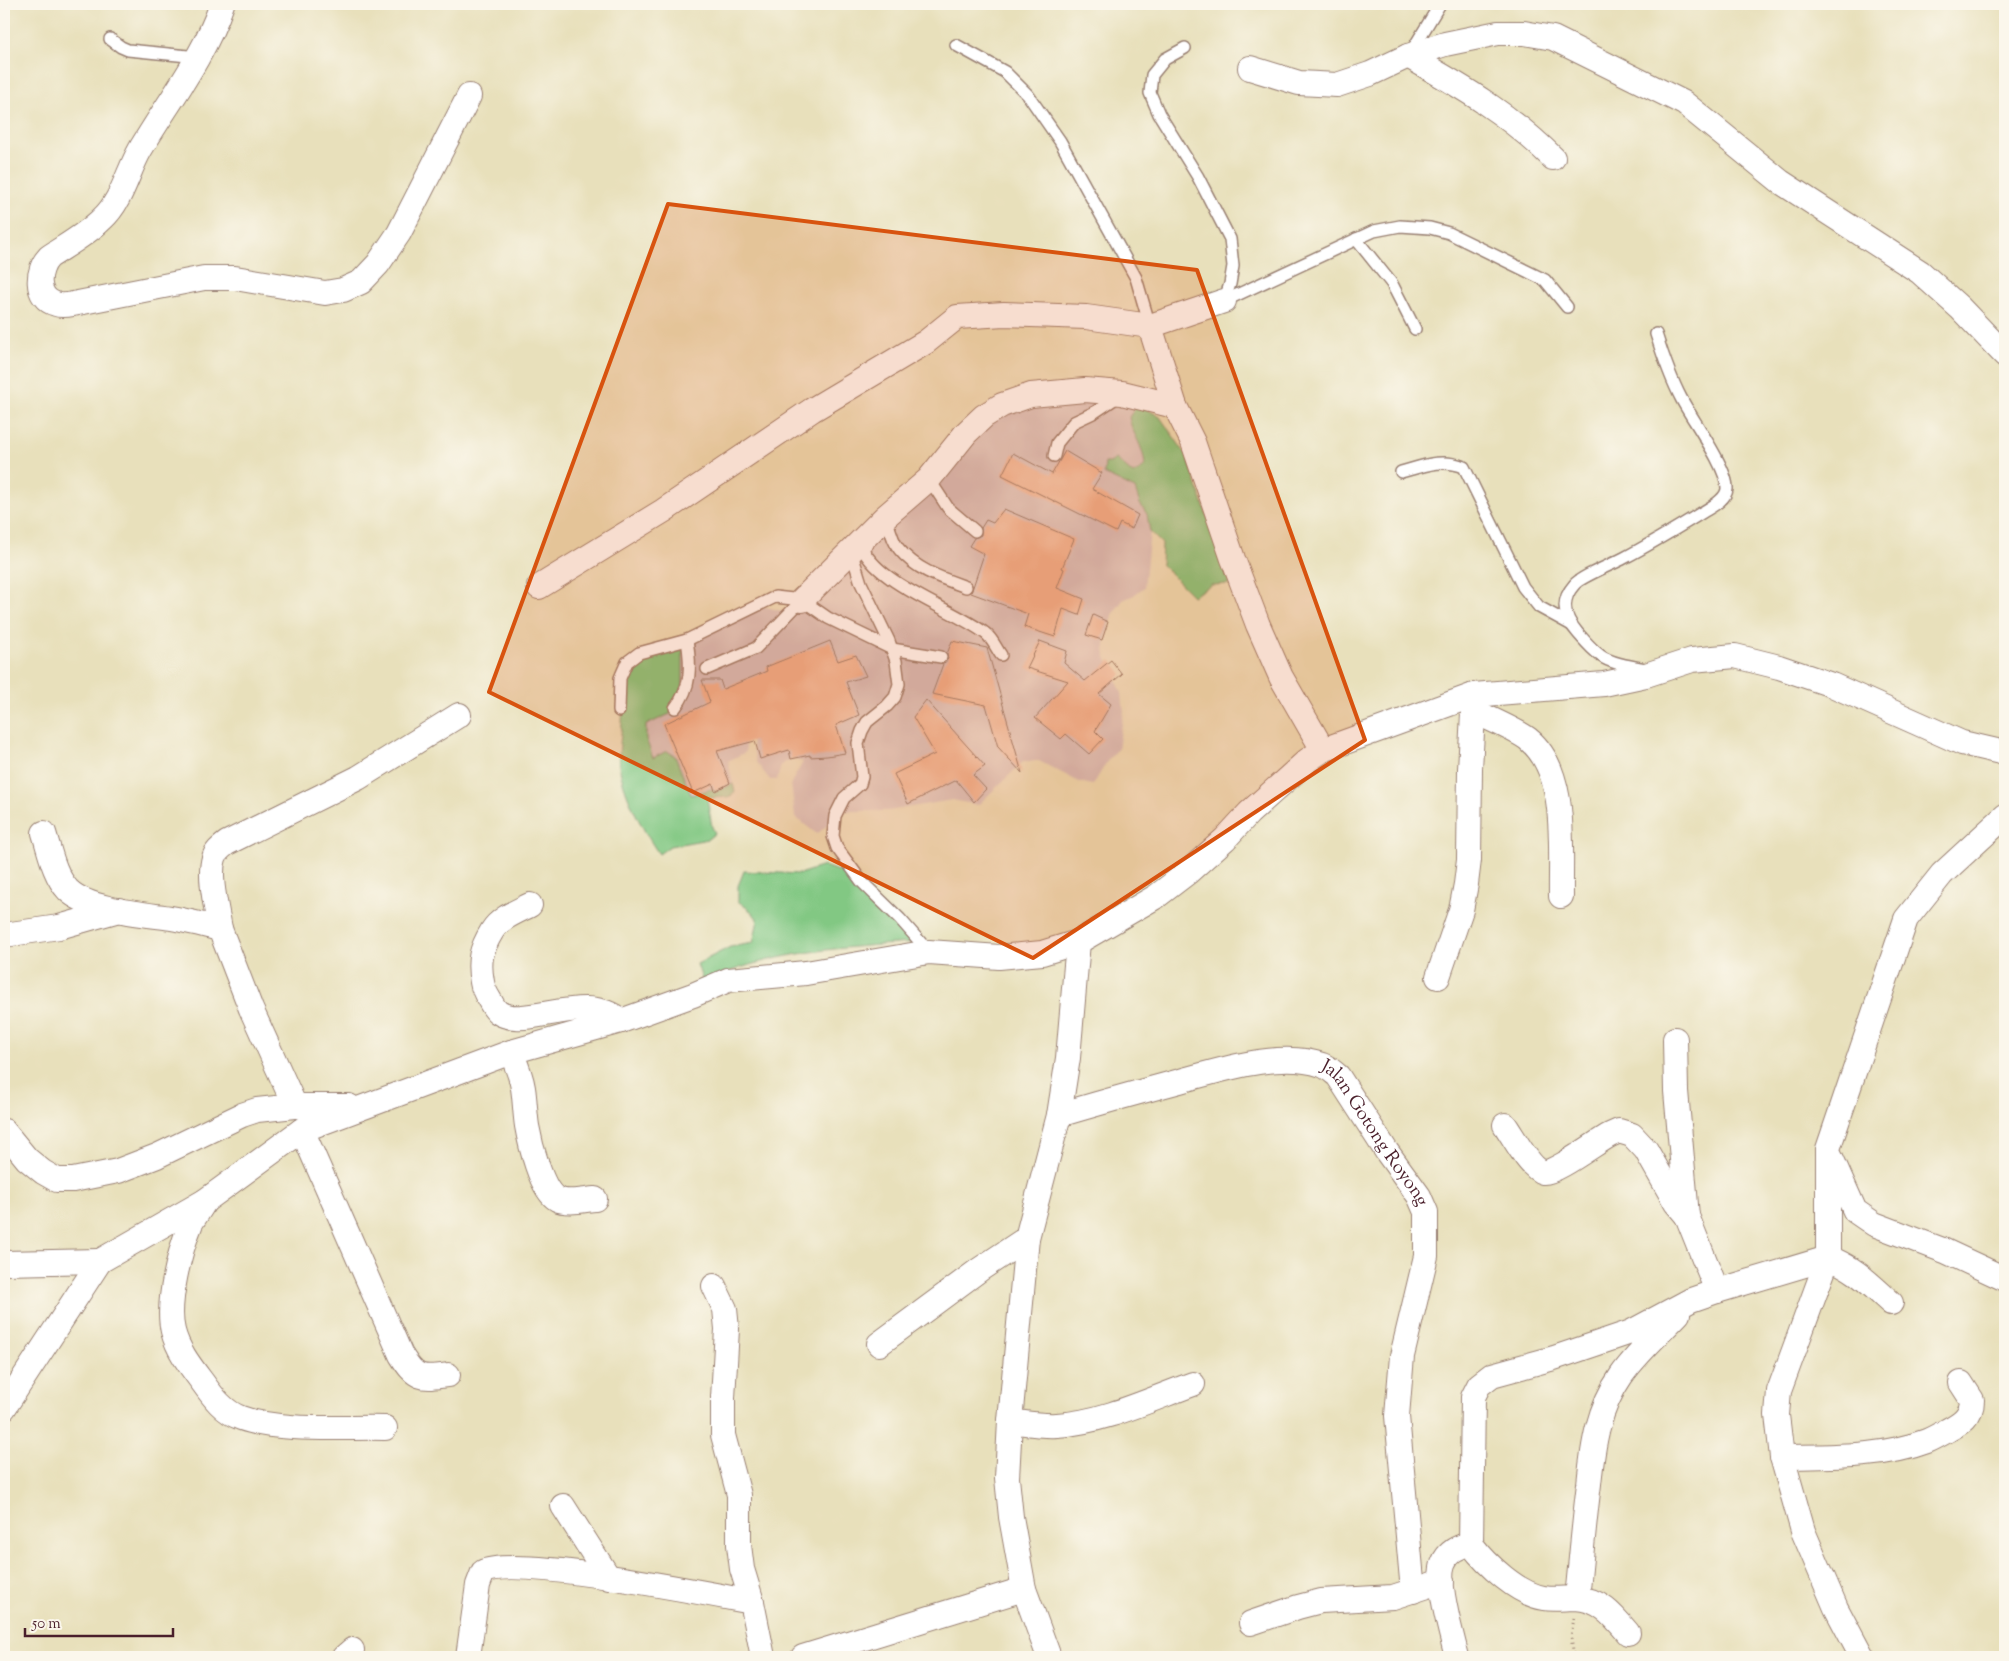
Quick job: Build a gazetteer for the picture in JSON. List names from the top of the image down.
{
  "streets": {
    "street": ["Jalan Gotong Royong"]
  },
  "scale_bar": "50 m"
}
